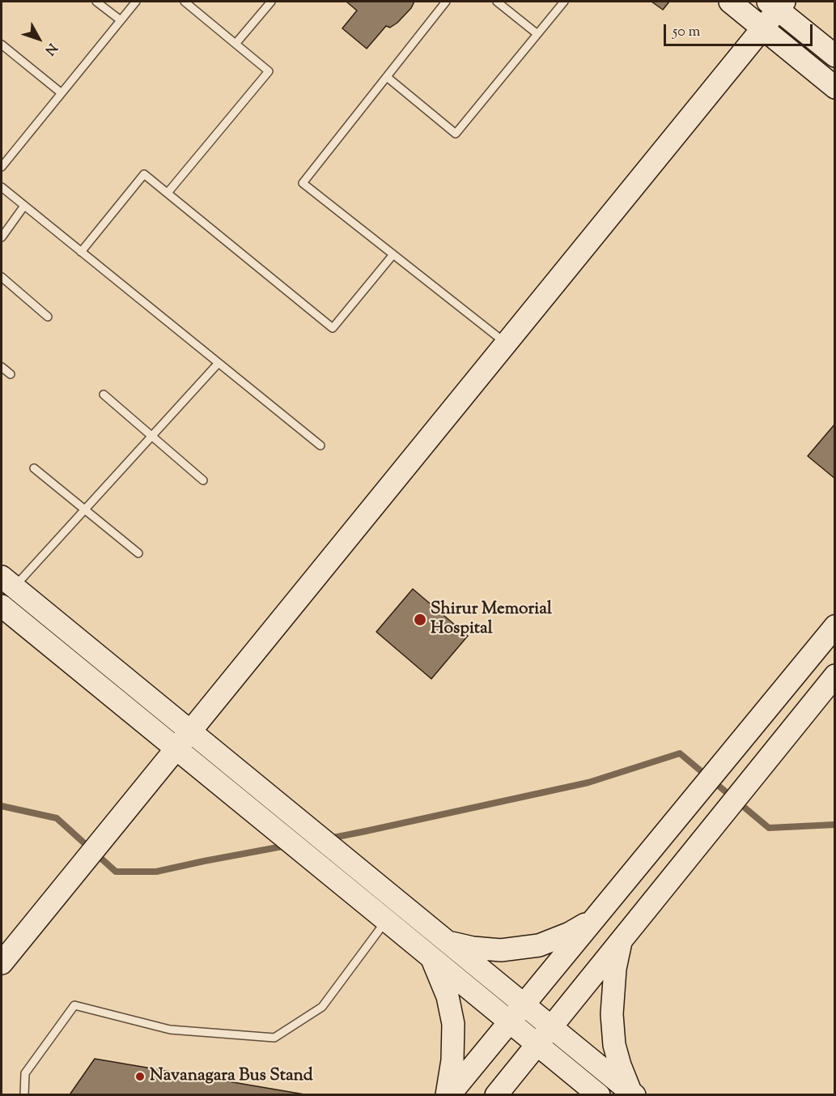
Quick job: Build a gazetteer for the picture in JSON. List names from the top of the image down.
{
  "places": ["Shirur Memorial Hospital", "Navanagara Bus Stand"],
  "scale_bar": "50 m",
  "north": "bottom right"
}
